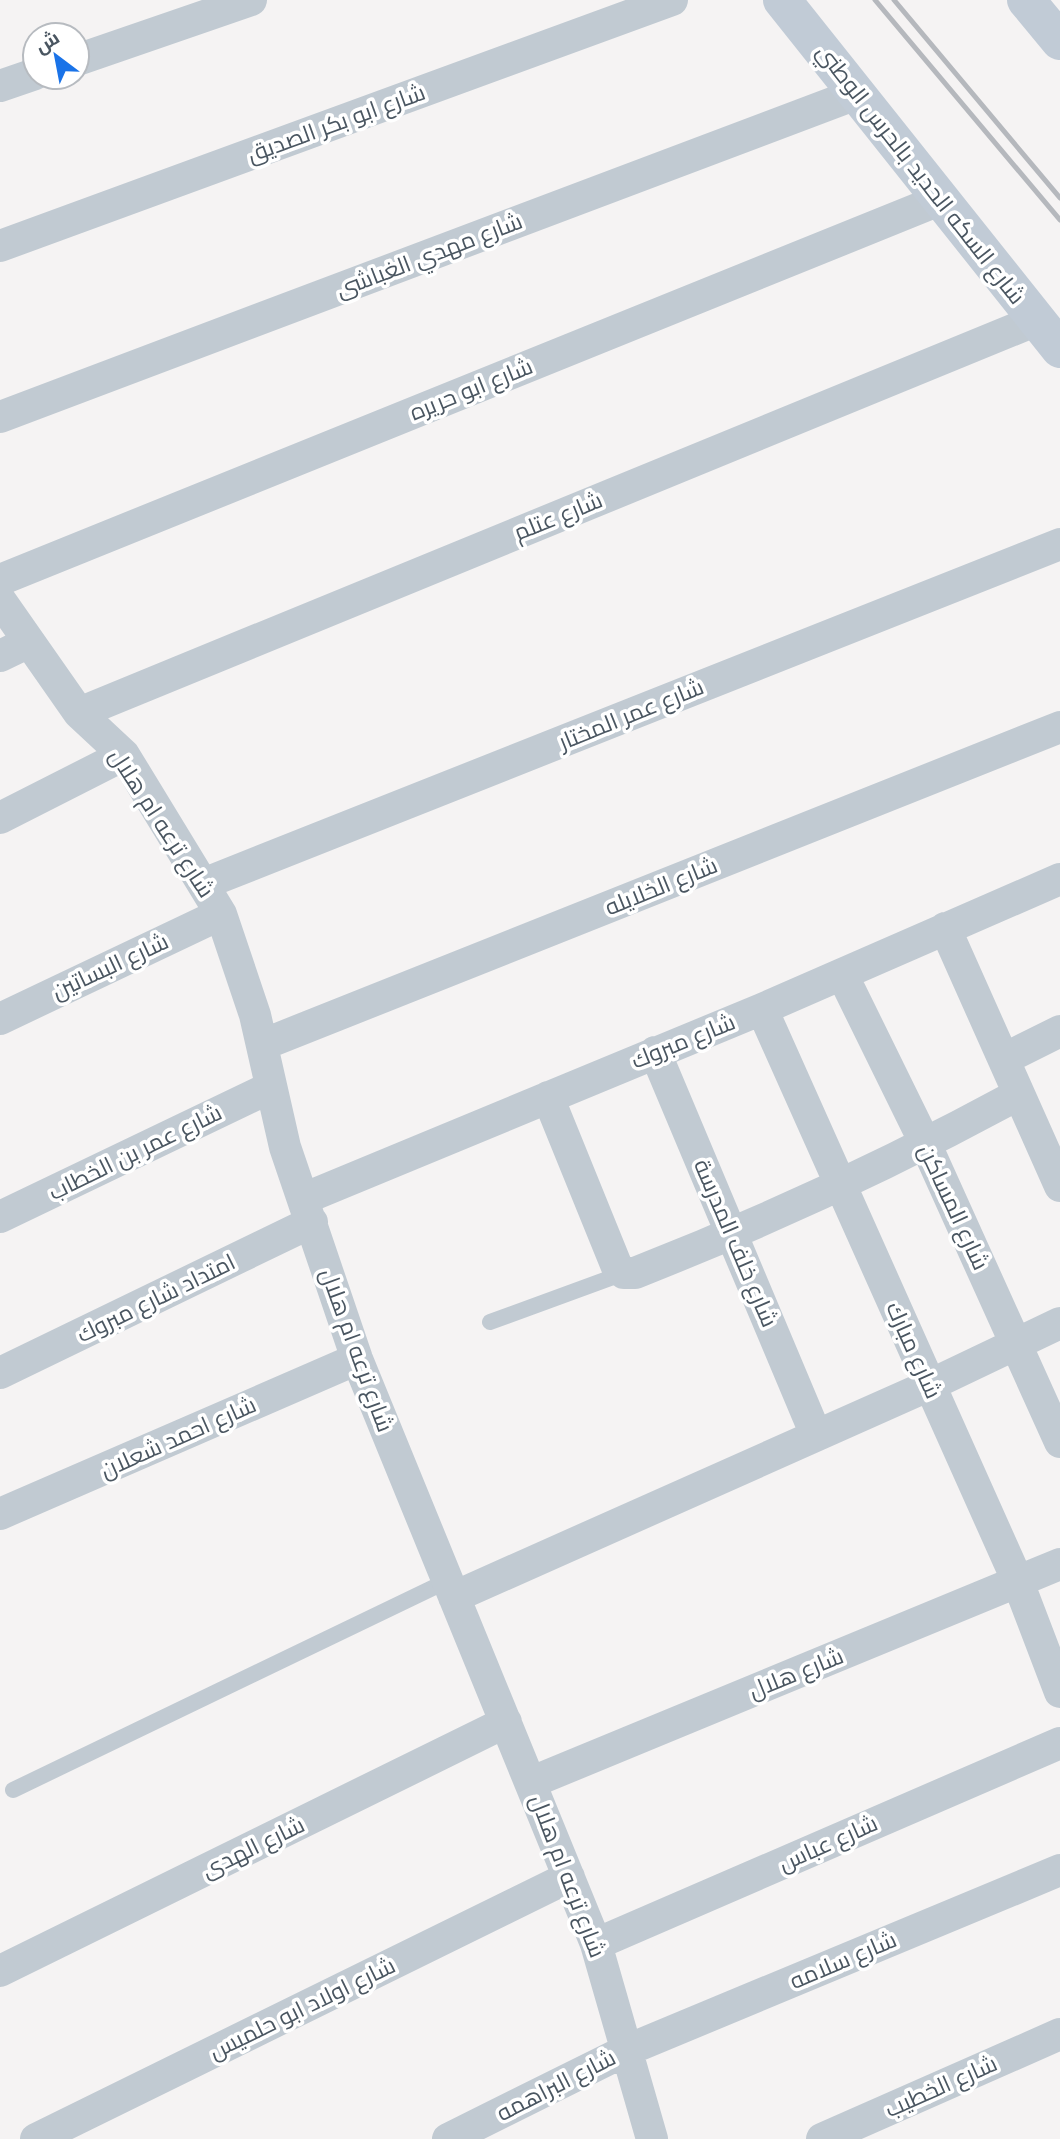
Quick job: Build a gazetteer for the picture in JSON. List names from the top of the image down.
{
  "streets": {
    "street": [
      "شارع ابو بكر الصديق",
      "شارع السكه الحديد بالحرس الوطني",
      "شارع مهدي الغباشى",
      "شارع ابو حريره",
      "شارع عتلم",
      "شارع عمر المختار",
      "شارع ترعه ام هلال",
      "شارع الخلايله",
      "شارع البساتين",
      "شارع مبروك",
      "شارع عمر بن الخطاب",
      "شارع المساكن",
      "شارع خلف المدرسة",
      "امتداد شارع مبروك",
      "شارع مبارك",
      "شارع احمد شعلان",
      "شارع هلال",
      "شارع عباس",
      "شارع الهدى",
      "شارع سلامه",
      "شارع اولاد ابو حلميس",
      "شارع البراهمه",
      "شارع الخطيب"
    ]
  },
  "crossings": [
    ["شارع السكه الحديد بالحرس الوطني", "شارع مهدي الغباشى"],
    ["شارع السكه الحديد بالحرس الوطني", "شارع ابو حريره"],
    ["شارع السكه الحديد بالحرس الوطني", "شارع عتلم"],
    ["شارع عتلم", "شارع ترعه ام هلال"],
    ["شارع عمر المختار", "شارع ترعه ام هلال"],
    ["شارع ترعه ام هلال", "شارع الخلايله"],
    ["شارع ترعه ام هلال", "شارع البساتين"],
    ["شارع ترعه ام هلال", "شارع مبروك"],
    ["شارع ترعه ام هلال", "شارع عمر بن الخطاب"],
    ["شارع ترعه ام هلال", "امتداد شارع مبروك"],
    ["شارع ترعه ام هلال", "شارع احمد شعلان"],
    ["شارع ترعه ام هلال", "شارع هلال"],
    ["شارع ترعه ام هلال", "شارع عباس"],
    ["شارع ترعه ام هلال", "شارع الهدى"],
    ["شارع ترعه ام هلال", "شارع سلامه"],
    ["شارع ترعه ام هلال", "شارع اولاد ابو حلميس"],
    ["شارع ترعه ام هلال", "شارع البراهمه"],
    ["شارع مبروك", "شارع المساكن"],
    ["شارع مبروك", "شارع خلف المدرسة"],
    ["شارع مبروك", "امتداد شارع مبروك"],
    ["شارع مبروك", "شارع مبارك"],
    ["شارع مبارك", "شارع هلال"],
    ["شارع سلامه", "شارع البراهمه"]
  ],
  "north": "top left"
}
